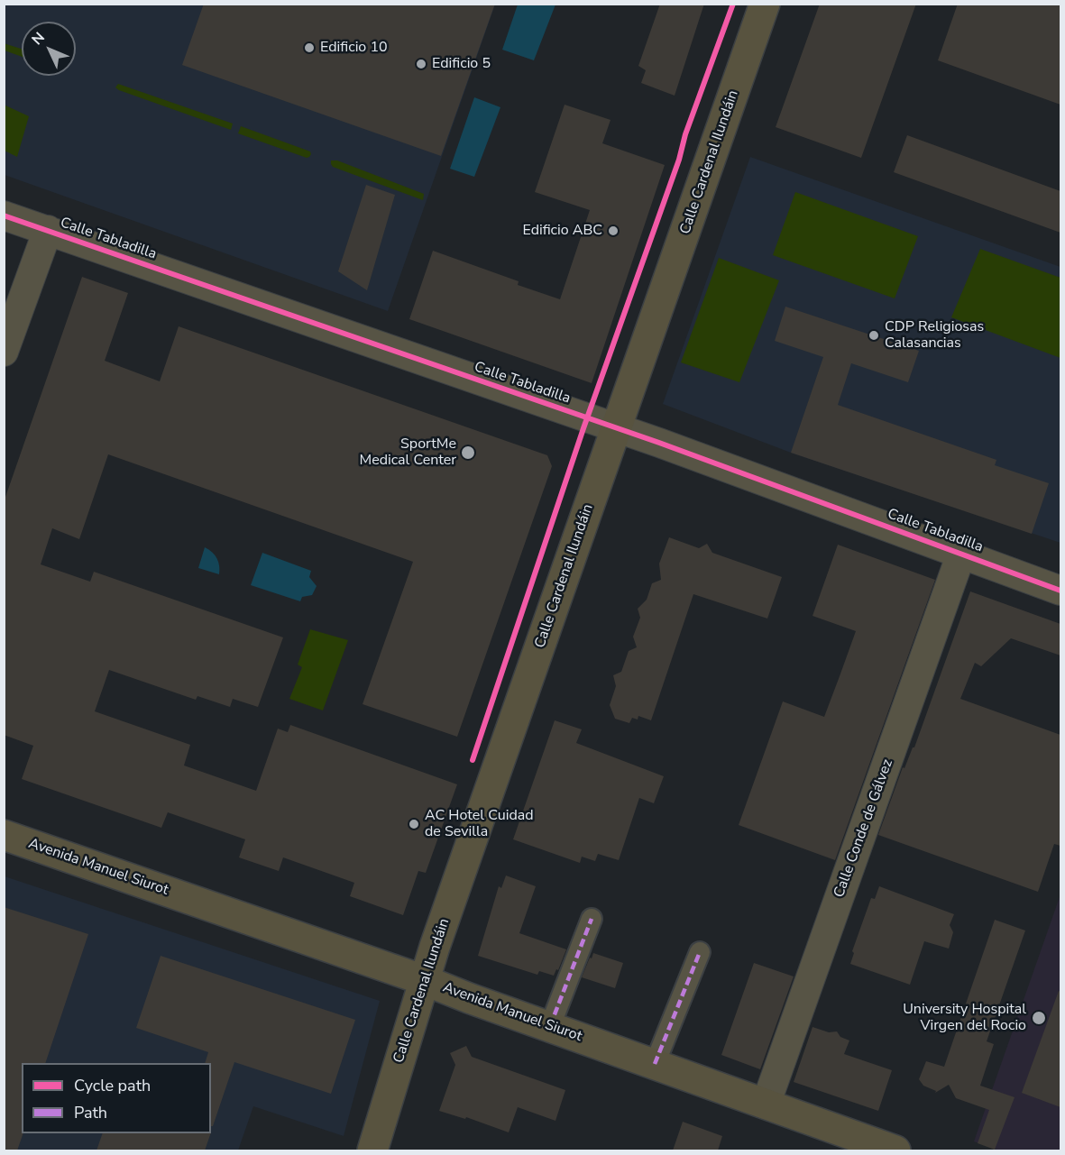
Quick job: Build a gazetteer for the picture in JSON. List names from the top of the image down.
{
  "streets": {
    "main road": ["Calle Cardenal Ilundáin", "Avenida Manuel Siurot"],
    "street": ["Calle Tabladilla", "Calle Conde de Gálvez"]
  },
  "crossings": [
    ["Calle Cardenal Ilundáin", "Calle Tabladilla"],
    ["Calle Cardenal Ilundáin", "Avenida Manuel Siurot"],
    ["Calle Tabladilla", "Calle Conde de Gálvez"],
    ["Calle Conde de Gálvez", "Avenida Manuel Siurot"]
  ],
  "places": [
    "Edificio 10",
    "Edificio 5",
    "Edificio ABC",
    "CDP Religiosas Calasancias",
    "SportMe Medical Center",
    "AC Hotel Cuidad de Sevilla",
    "University Hospital Virgen del Rocio"
  ],
  "legend": ["Cycle path", "Path"],
  "north": "top left"
}
